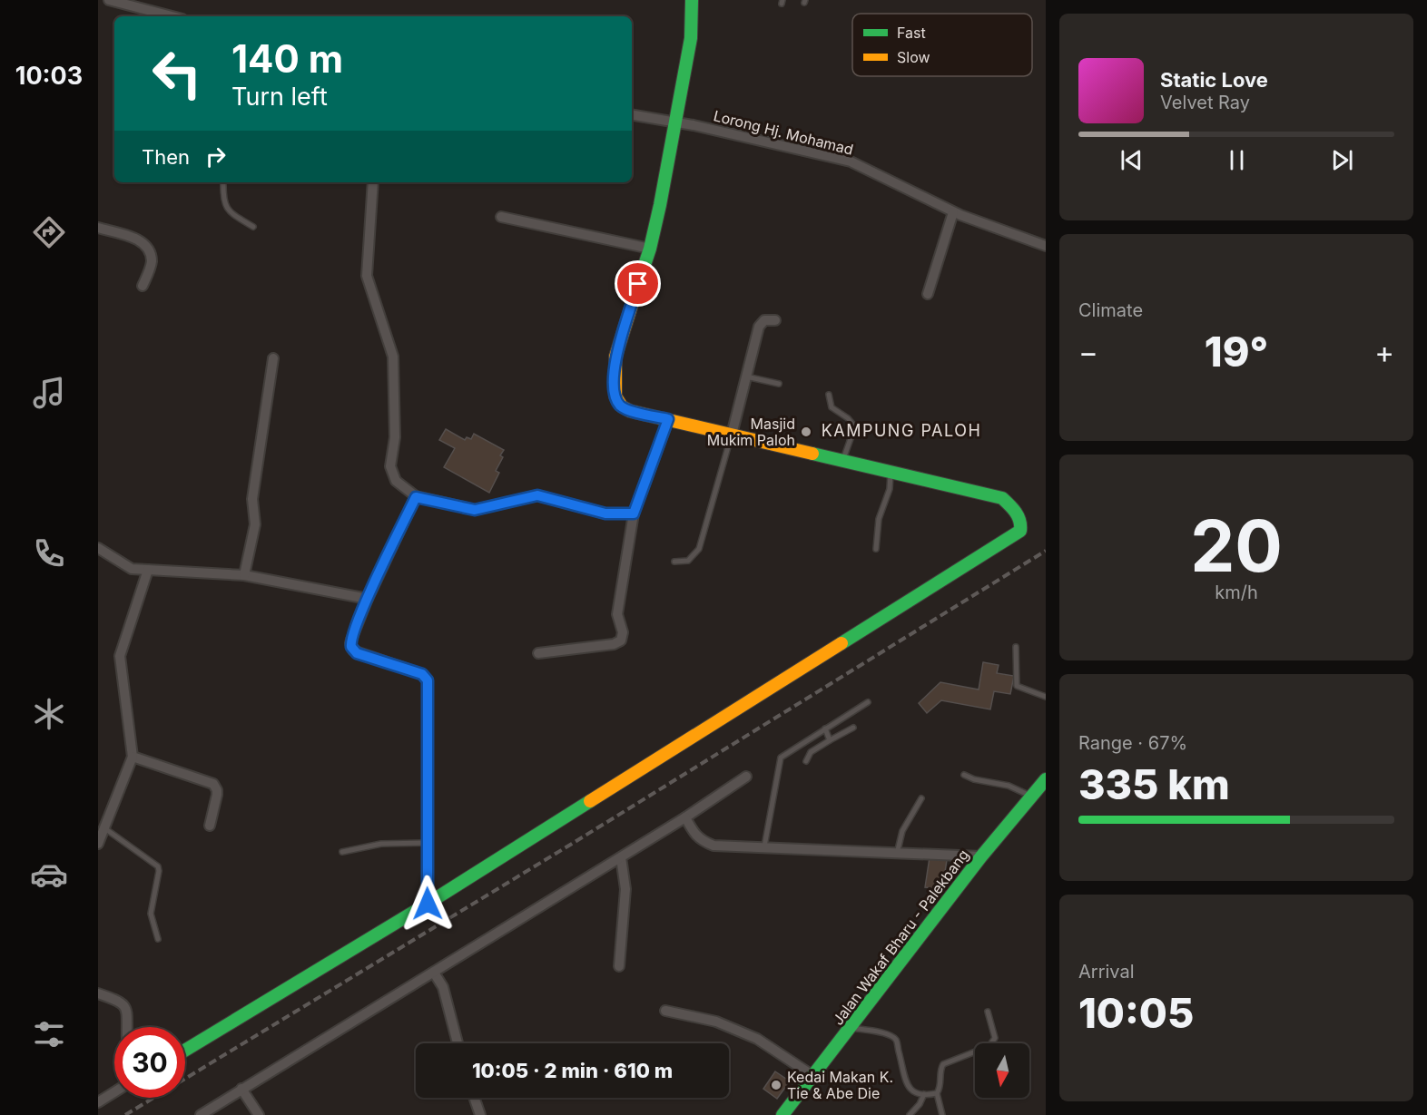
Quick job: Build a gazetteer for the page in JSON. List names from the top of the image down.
{
  "streets": {
    "street": ["Lorong Hj. Mohamad", "Jalan Wakaf Bharu - Palekbang"]
  },
  "districts": ["KAMPUNG PALOH"],
  "places": ["Masjid Mukim Paloh", "Kedai Makan K. Tie & Abe Die"],
  "legend": ["Fast", "Slow"],
  "north": "bottom",
  "page": {
    "tabs": "10:03",
    "turn": ["140 m", "Turn left"],
    "song": ["Static Love", "Velvet Ray"],
    "then": "Then",
    "tile": [
      "Climate",
      ["20", "km/h"],
      ["Range · 67%", "335 km"],
      ["Arrival", "10:05"]
    ],
    "heat": ["−", "19°", "+"],
    "limit": "30",
    "trip": "10:05 · 2 min · 610 m"
  }
}
